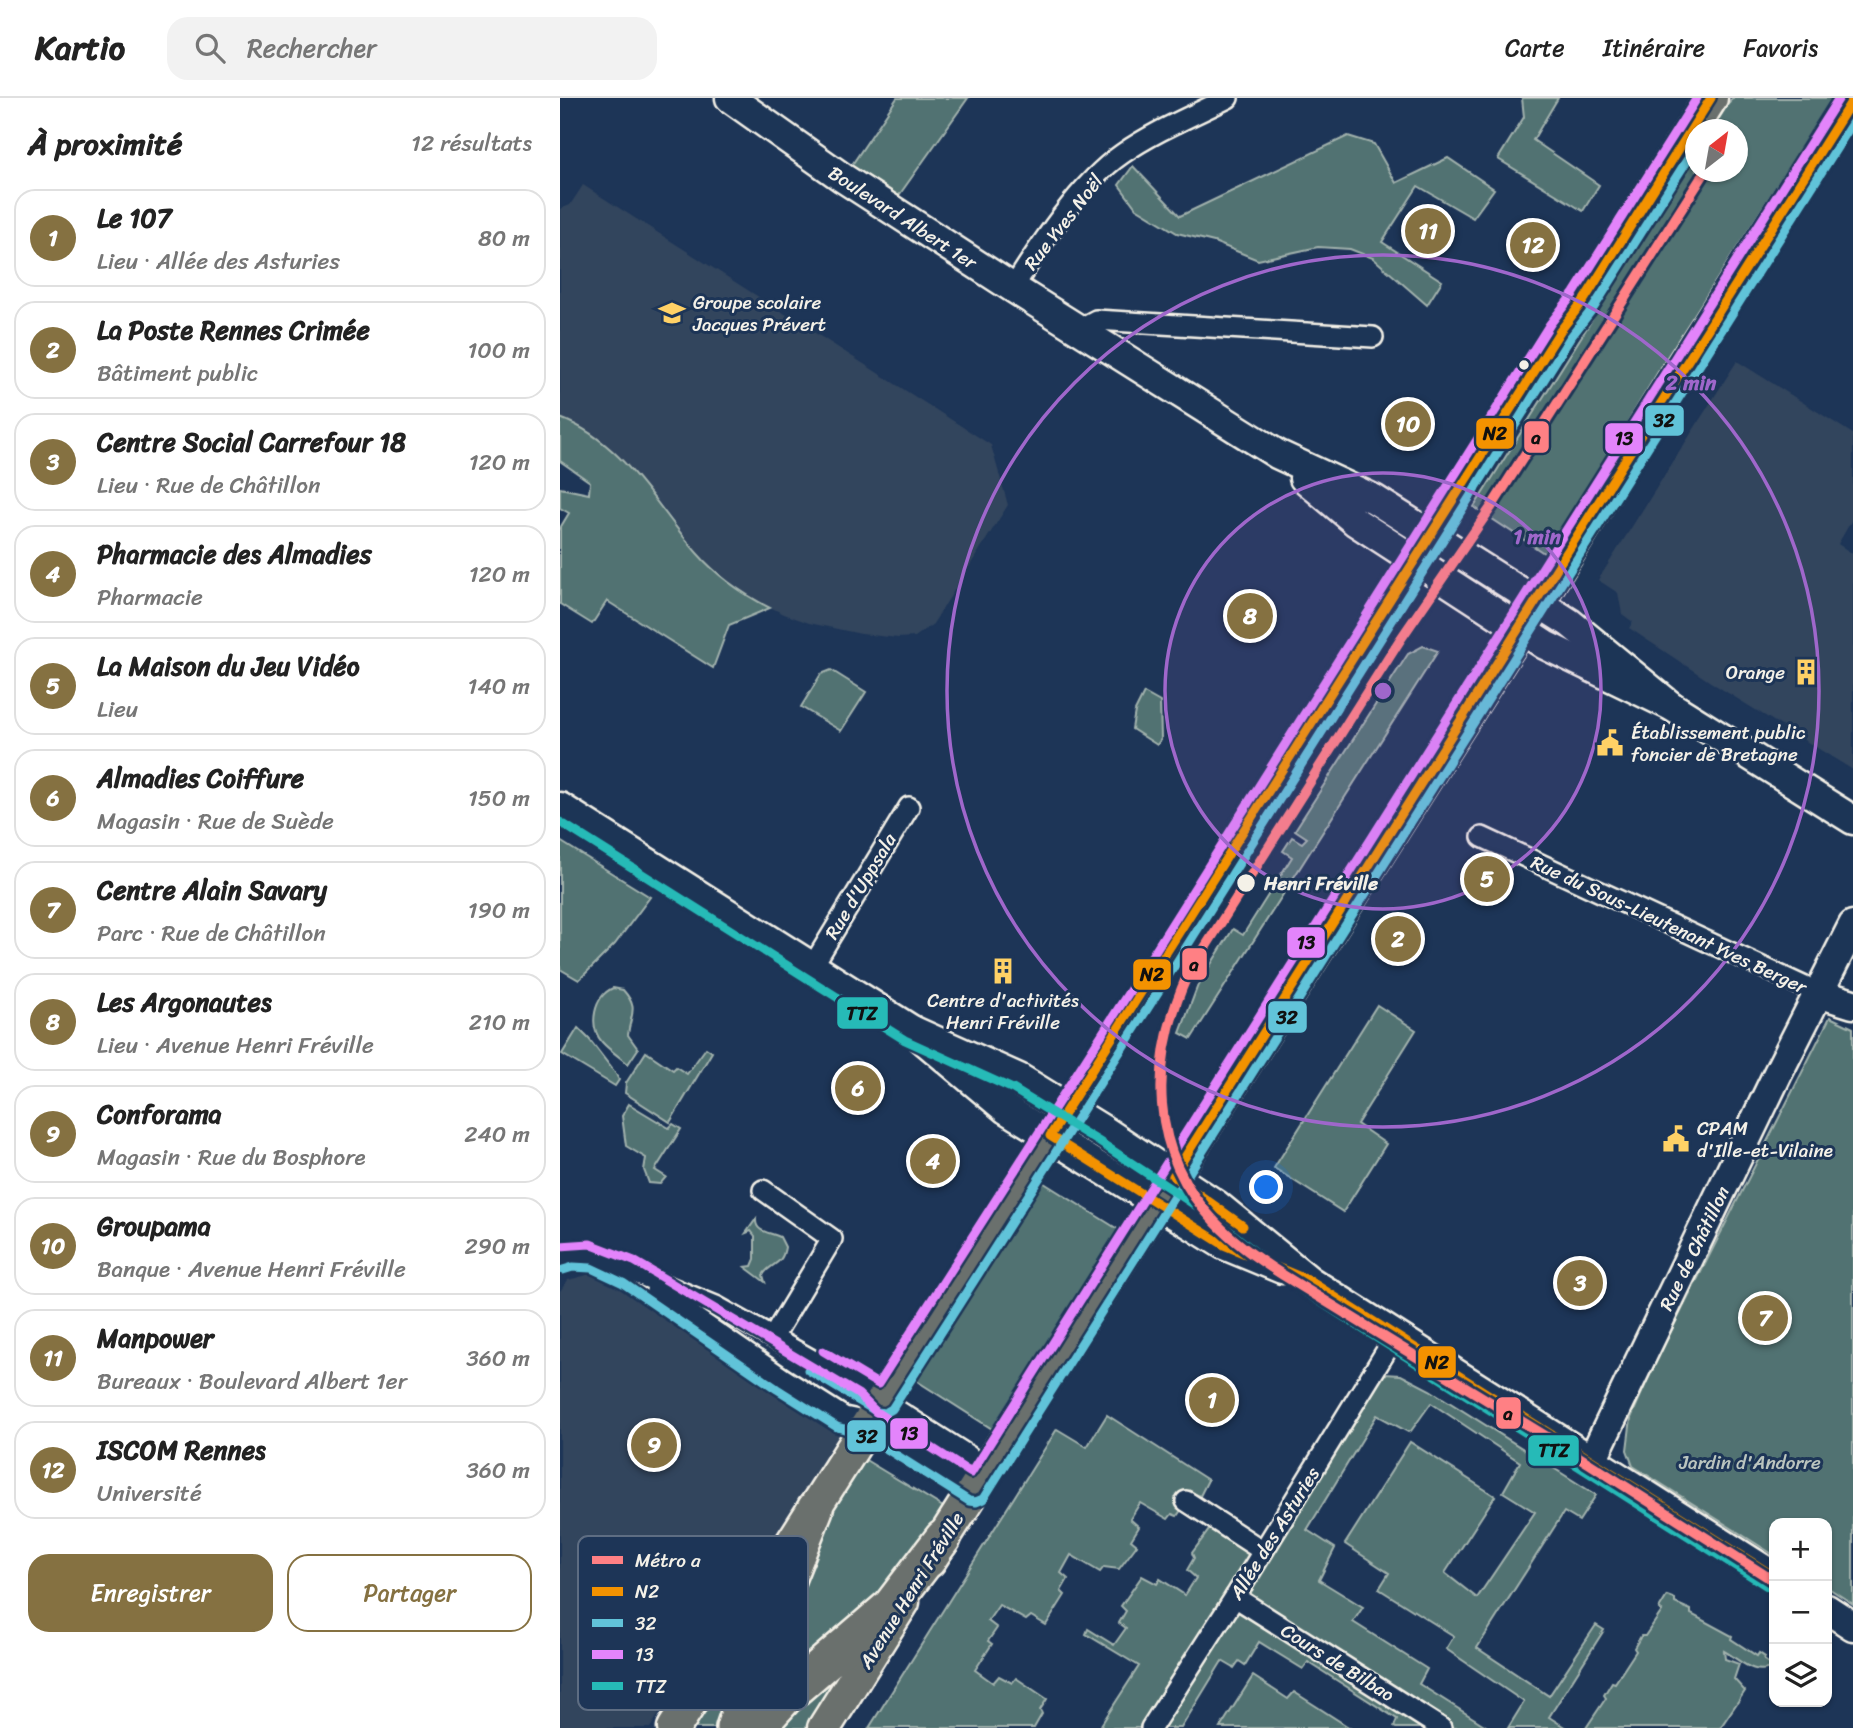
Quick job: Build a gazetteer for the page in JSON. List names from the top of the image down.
{
  "streets": {
    "main road": ["Avenue Henri Fréville"],
    "street": [
      "Boulevard Albert 1er",
      "Rue Yves Noël",
      "Rue d'Uppsala",
      "Rue du Sous-Lieutenant Yves Berger",
      "Rue de Châtillon",
      "Allée des Asturies",
      "Cours de Bilbao"
    ]
  },
  "crossings": [
    ["Boulevard Albert 1er", "Rue Yves Noël"],
    ["Boulevard Albert 1er", "Avenue Henri Fréville"],
    ["Rue du Sous-Lieutenant Yves Berger", "Rue de Châtillon"],
    ["Allée des Asturies", "Cours de Bilbao"]
  ],
  "parks": ["Jardin d'Andorre"],
  "places": {
    "school or university": ["Groupe scolaire Jacques Prévert"],
    "building": ["Orange", "Centre d'activités Henri Fréville"],
    "public building": ["Établissement public foncier de Bretagne", "CPAM d'Ille-et-Vilaine"],
    "other": ["Henri Fréville"]
  },
  "lines": [
    "transit line N2",
    "transit line 13",
    "transit line 32",
    "metro line a",
    "transit line TTZ"
  ],
  "legend": [
    "Métro a",
    "N2",
    "32",
    "13",
    "TTZ"
  ],
  "north": "top right",
  "page": {
    "header": "Kartio",
    "search": "Rechercher",
    "nav": ["Carte", "Itinéraire", "Favoris"],
    "heading": ["À proximité", "12 résultats"],
    "list": [
      {
        "mark": "1",
        "name": "Le 107",
        "note": "Lieu · Allée des Asturies",
        "value": "80 m"
      },
      {
        "mark": "2",
        "name": "La Poste Rennes Crimée",
        "note": "Bâtiment public",
        "value": "100 m"
      },
      {
        "mark": "3",
        "name": "Centre Social Carrefour 18",
        "note": "Lieu · Rue de Châtillon",
        "value": "120 m"
      },
      {
        "mark": "4",
        "name": "Pharmacie des Almadies",
        "note": "Pharmacie",
        "value": "120 m"
      },
      {
        "mark": "5",
        "name": "La Maison du Jeu Vidéo",
        "note": "Lieu",
        "value": "140 m"
      },
      {
        "mark": "6",
        "name": "Almadies Coiffure",
        "note": "Magasin · Rue de Suède",
        "value": "150 m"
      },
      {
        "mark": "7",
        "name": "Centre Alain Savary",
        "note": "Parc · Rue de Châtillon",
        "value": "190 m"
      },
      {
        "mark": "8",
        "name": "Les Argonautes",
        "note": "Lieu · Avenue Henri Fréville",
        "value": "210 m"
      },
      {
        "mark": "9",
        "name": "Conforama",
        "note": "Magasin · Rue du Bosphore",
        "value": "240 m"
      },
      {
        "mark": "10",
        "name": "Groupama",
        "note": "Banque · Avenue Henri Fréville",
        "value": "290 m"
      },
      {
        "mark": "11",
        "name": "Manpower",
        "note": "Bureaux · Boulevard Albert 1er",
        "value": "360 m"
      },
      {
        "mark": "12",
        "name": "ISCOM Rennes",
        "note": "Université",
        "value": "360 m"
      }
    ],
    "pins": [
      "11",
      "12",
      "10",
      "8",
      "5",
      "2",
      "6",
      "4",
      "3",
      "7",
      "1",
      "9"
    ],
    "map_buttons": ["+", "−"],
    "buttons": ["Enregistrer", "Partager"]
  },
  "rings": ["2 min", "1 min"]
}
